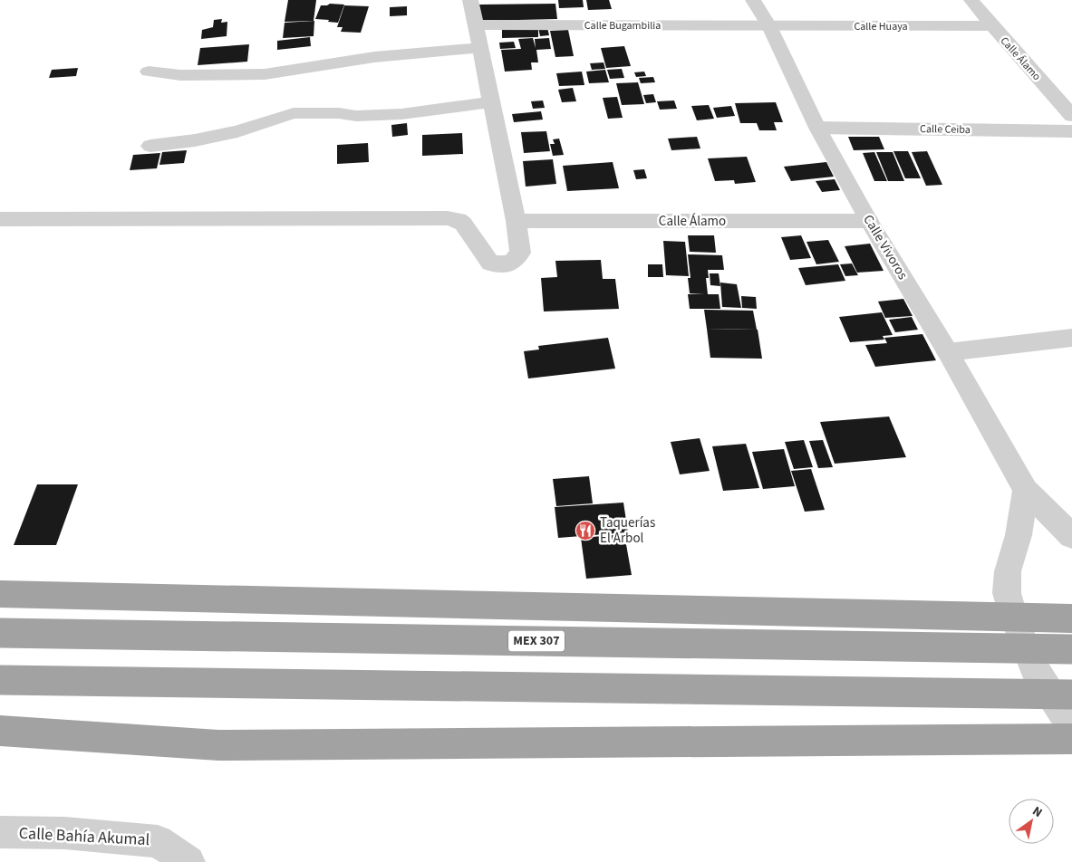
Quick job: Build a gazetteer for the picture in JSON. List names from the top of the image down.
{
  "streets": {
    "highway": ["MEX 307"],
    "street": [
      "Calle Bugambilia",
      "Calle Huaya",
      "Calle Álamo",
      "Calle Ceiba",
      "Calle Vivoros",
      "Calle Bahía Akumal"
    ]
  },
  "crossings": [
    ["Calle Bugambilia", "Calle Huaya"],
    ["Calle Bugambilia", "Calle Vivoros"],
    ["Calle Huaya", "Calle Álamo"],
    ["Calle Huaya", "Calle Vivoros"],
    ["Calle Álamo", "Calle Vivoros"],
    ["Calle Ceiba", "Calle Vivoros"]
  ],
  "places": {
    "restaurant": ["Taquerías El Arbol"]
  },
  "north": "top right"
}
